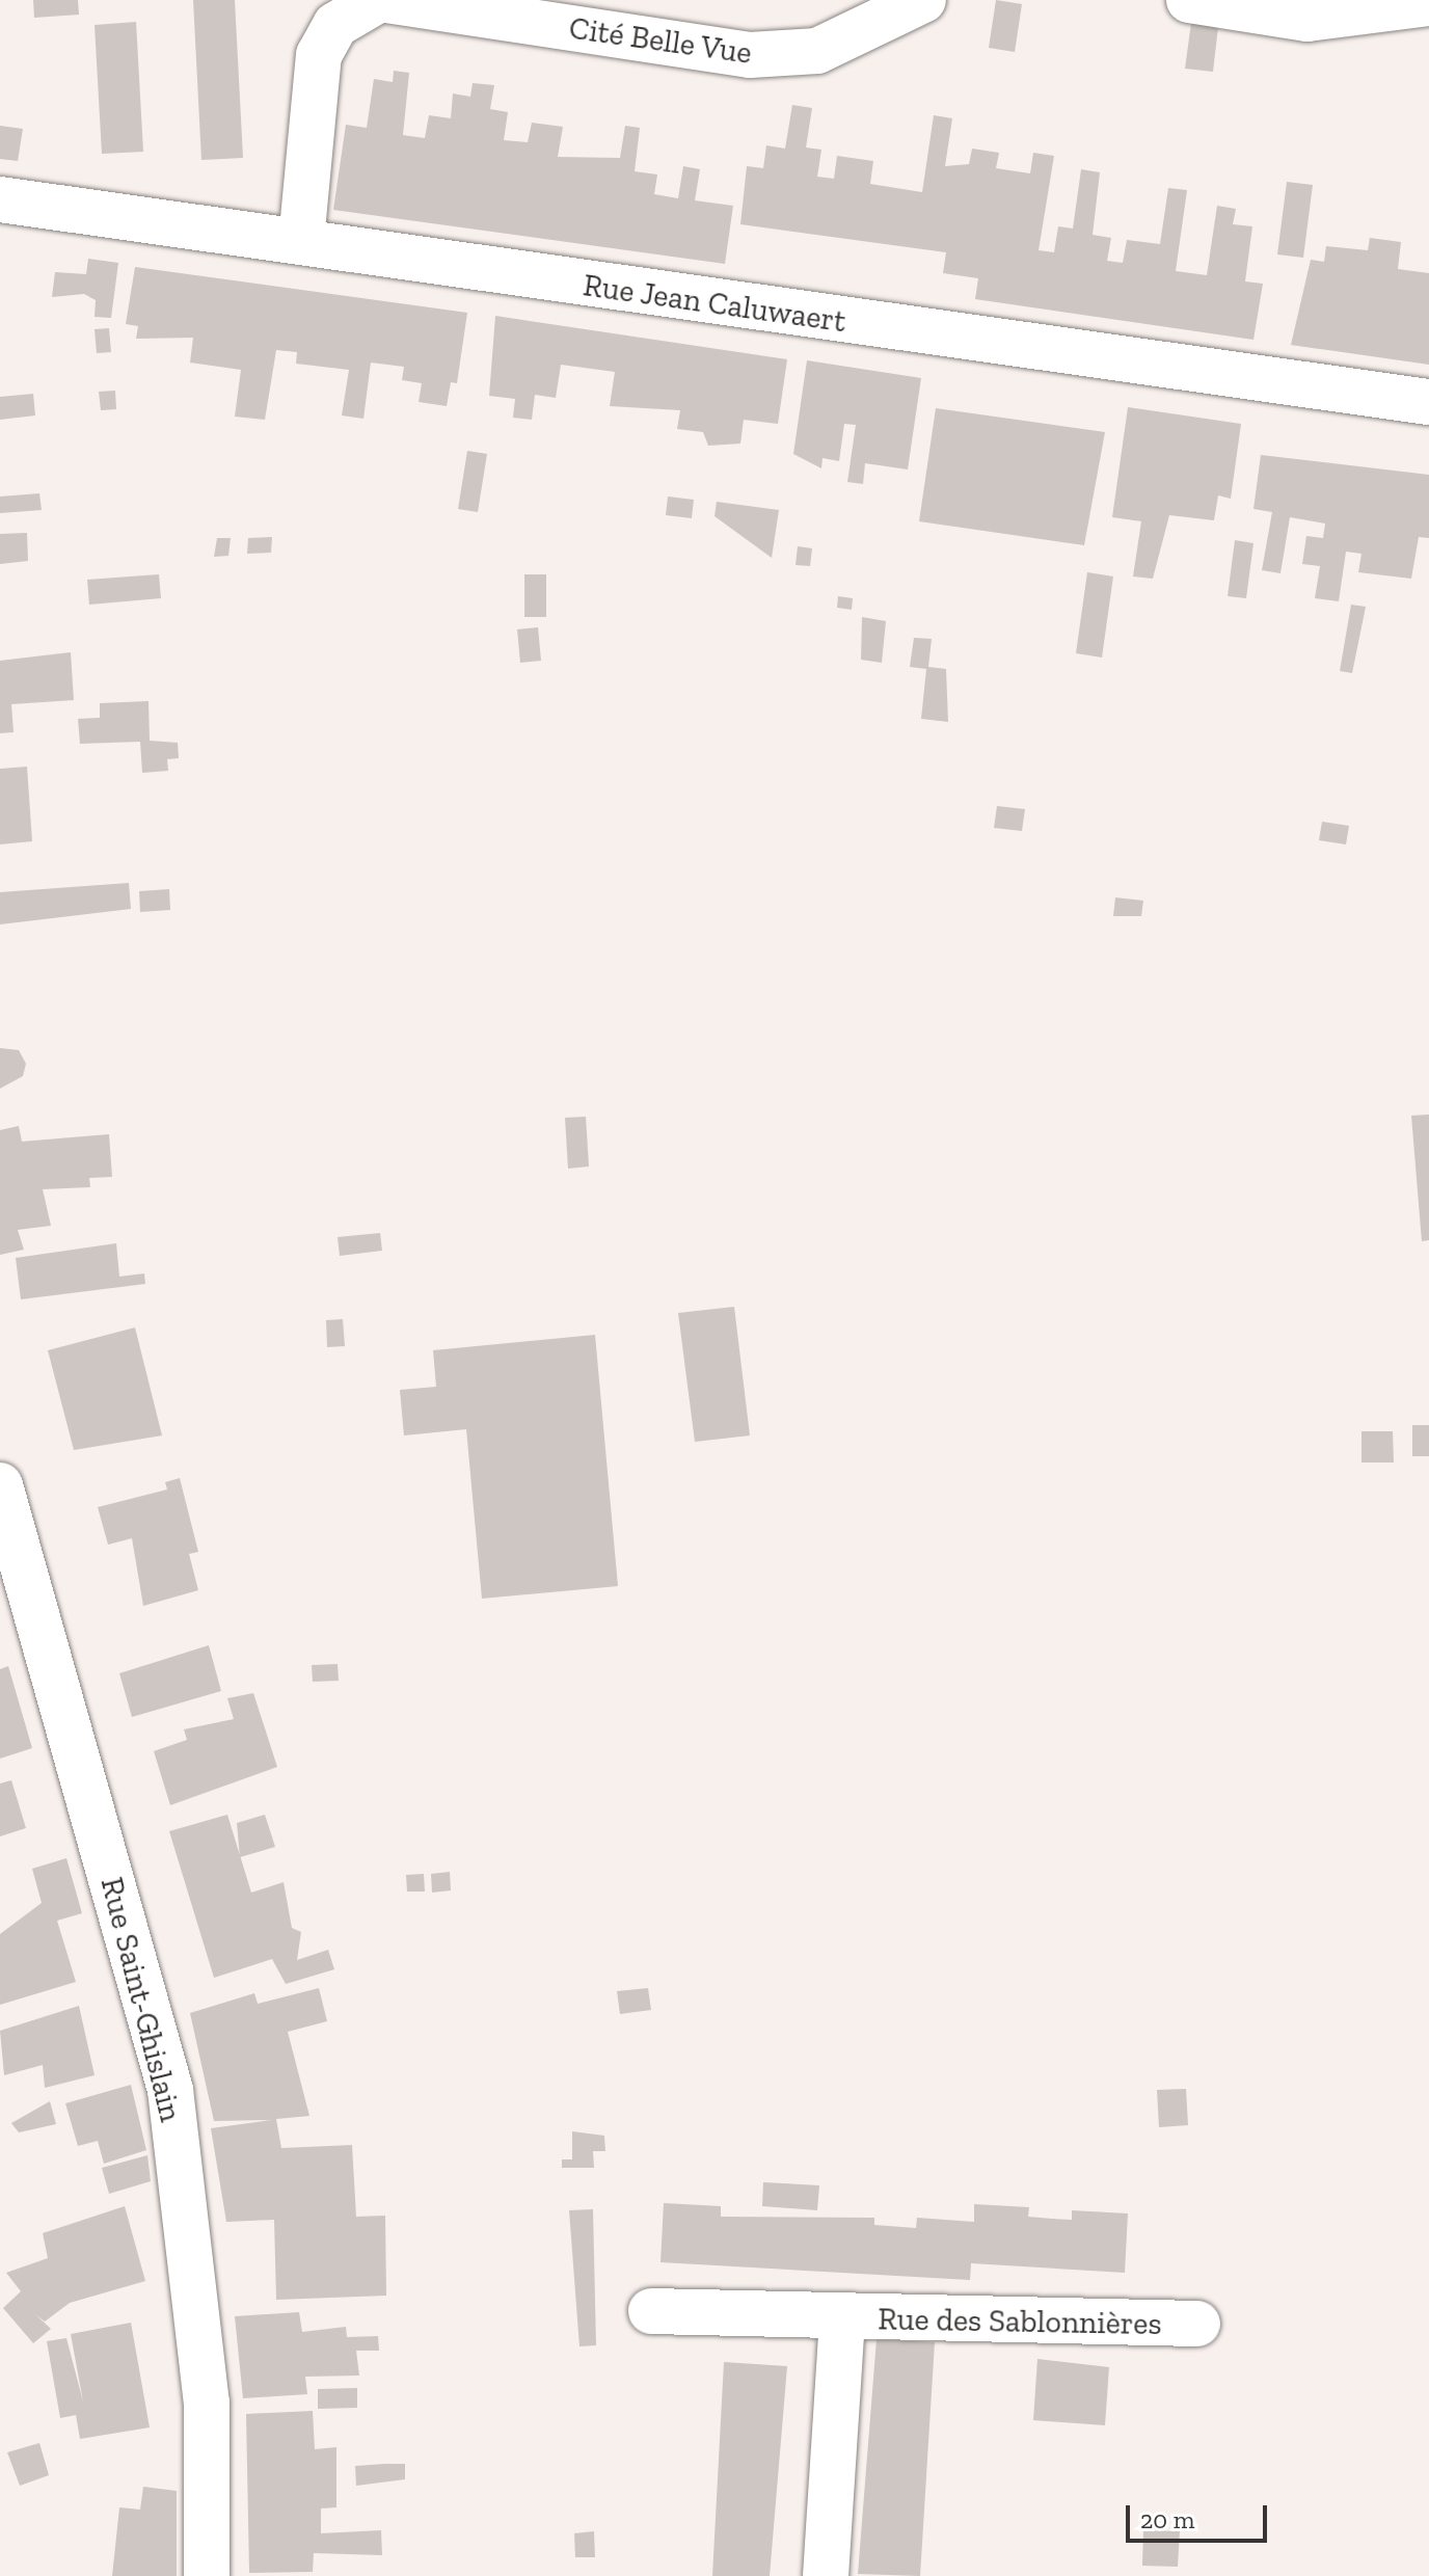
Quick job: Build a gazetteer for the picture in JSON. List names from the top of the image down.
{
  "streets": {
    "street": [
      "Cité Belle Vue",
      "Rue Jean Caluwaert",
      "Rue Saint-Ghislain",
      "Rue des Sablonnières"
    ]
  },
  "scale_bar": "20 m"
}
